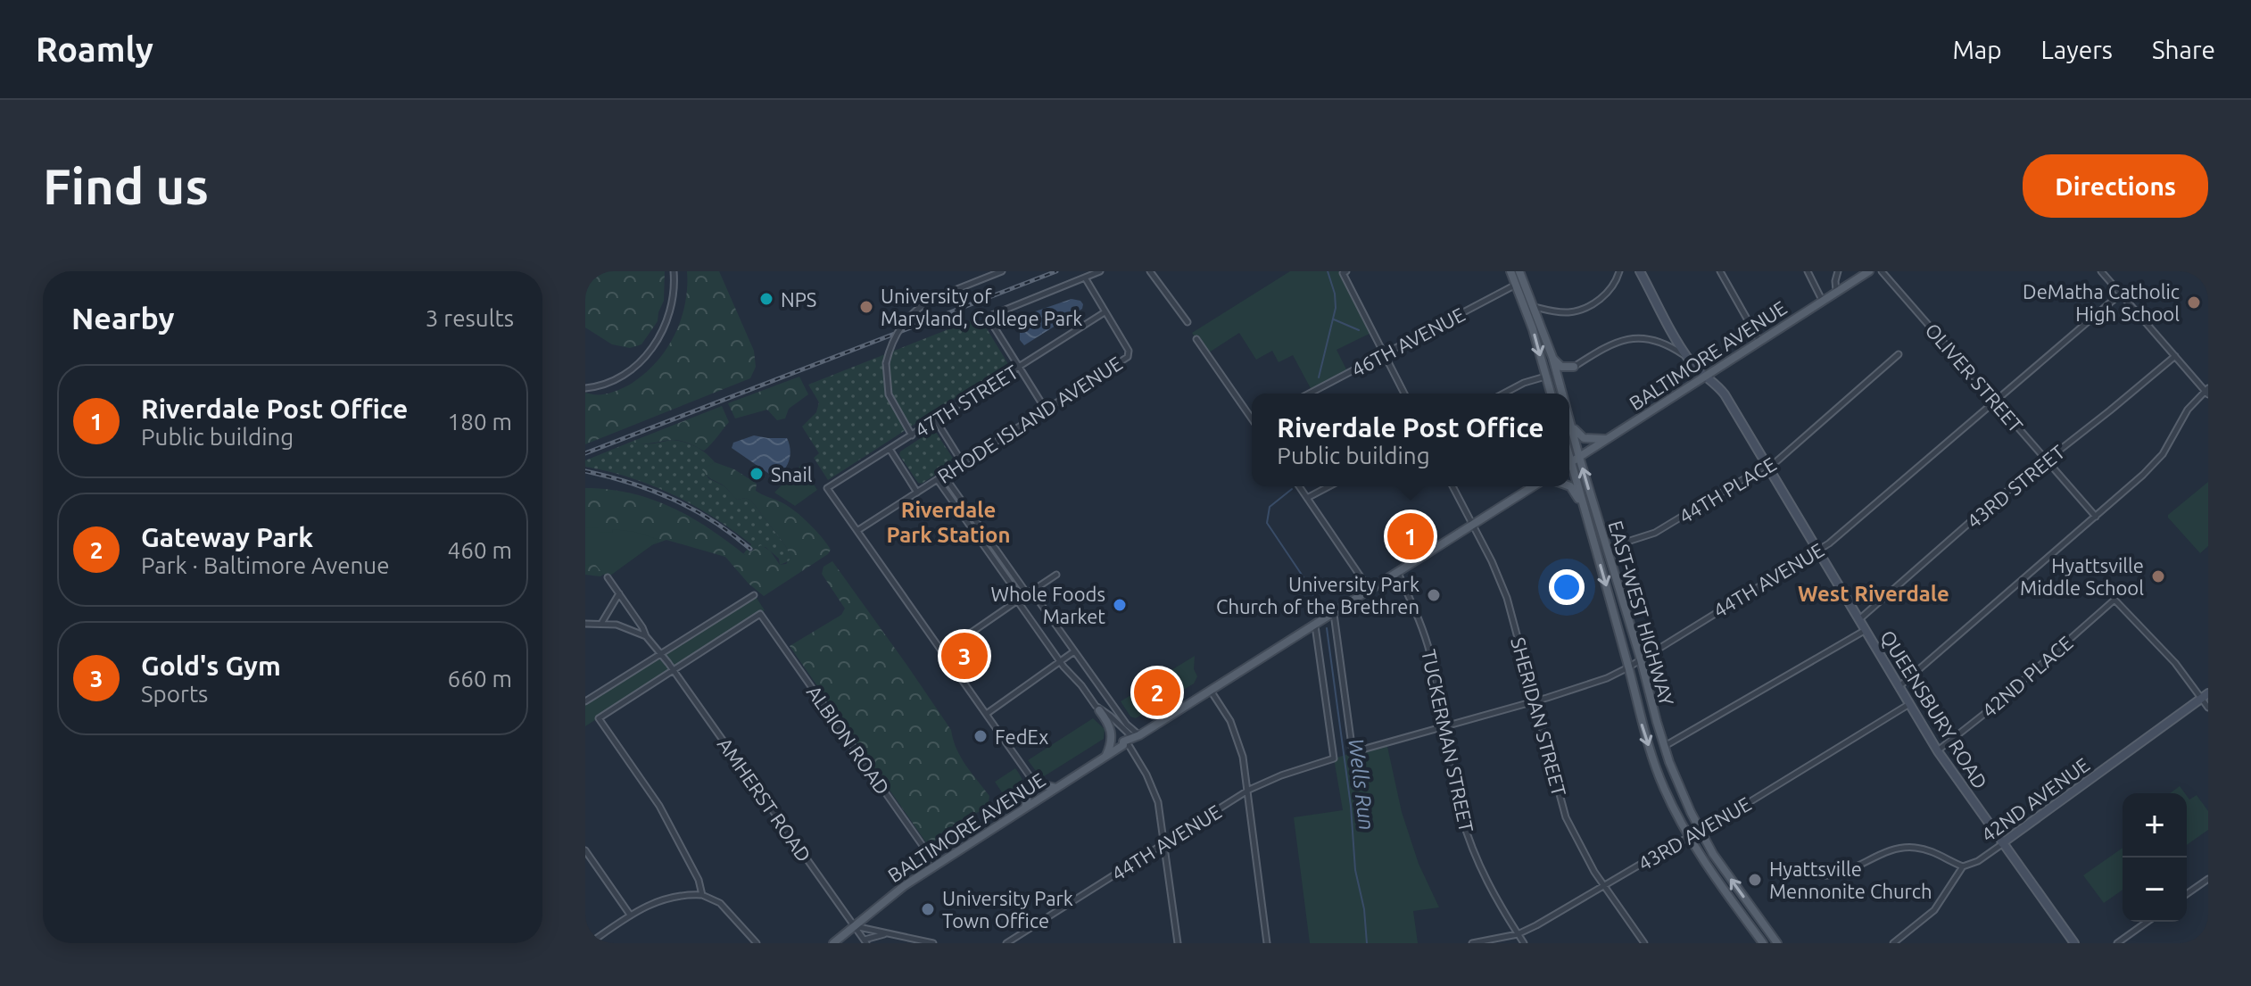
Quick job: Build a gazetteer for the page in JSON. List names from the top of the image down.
{
  "streets": {
    "main road": ["BALTIMORE AVENUE", "EAST-WEST HIGHWAY"],
    "street": [
      "46TH AVENUE",
      "OLIVER STREET",
      "47TH STREET",
      "RHODE ISLAND AVENUE",
      "43RD STREET",
      "44TH PLACE",
      "44TH AVENUE",
      "42ND PLACE",
      "QUEENSBURY ROAD",
      "SHERIDAN STREET",
      "ALBION ROAD",
      "TUCKERMAN STREET",
      "AMHERST ROAD",
      "42ND AVENUE",
      "43RD AVENUE"
    ]
  },
  "crossings": [
    ["BALTIMORE AVENUE", "44TH AVENUE"],
    ["BALTIMORE AVENUE", "EAST-WEST HIGHWAY"],
    ["BALTIMORE AVENUE", "QUEENSBURY ROAD"],
    ["BALTIMORE AVENUE", "SHERIDAN STREET"],
    ["BALTIMORE AVENUE", "ALBION ROAD"],
    ["BALTIMORE AVENUE", "TUCKERMAN STREET"],
    ["BALTIMORE AVENUE", "AMHERST ROAD"],
    ["OLIVER STREET", "43RD STREET"],
    ["OLIVER STREET", "44TH AVENUE"],
    ["47TH STREET", "RHODE ISLAND AVENUE"],
    ["43RD STREET", "QUEENSBURY ROAD"],
    ["44TH PLACE", "EAST-WEST HIGHWAY"],
    ["44TH PLACE", "QUEENSBURY ROAD"],
    ["44TH AVENUE", "EAST-WEST HIGHWAY"],
    ["44TH AVENUE", "QUEENSBURY ROAD"],
    ["44TH AVENUE", "SHERIDAN STREET"],
    ["44TH AVENUE", "TUCKERMAN STREET"],
    ["EAST-WEST HIGHWAY", "43RD AVENUE"],
    ["42ND PLACE", "QUEENSBURY ROAD"],
    ["42ND PLACE", "42ND AVENUE"],
    ["QUEENSBURY ROAD", "42ND AVENUE"],
    ["QUEENSBURY ROAD", "43RD AVENUE"],
    ["SHERIDAN STREET", "43RD AVENUE"],
    ["ALBION ROAD", "AMHERST ROAD"],
    ["TUCKERMAN STREET", "43RD AVENUE"]
  ],
  "districts": ["Riverdale Park Station", "West Riverdale"],
  "water": ["Wells Run"],
  "places": [
    "NPS",
    "DeMatha Catholic High School",
    "University of Maryland, College Park",
    "Snail",
    "Hyattsville Middle School",
    "University Park Church of the Brethren",
    "Whole Foods Market",
    "FedEx",
    "Hyattsville Mennonite Church",
    "University Park Town Office"
  ],
  "page": {
    "header": "Roamly",
    "nav": ["Map", "Layers", "Share"],
    "buttons": "Directions",
    "title": "Find us",
    "heading": ["Nearby", "3 results"],
    "list": [
      {
        "mark": "1",
        "name": "Riverdale Post Office",
        "note": "Public building",
        "value": "180 m"
      },
      {
        "mark": "2",
        "name": "Gateway Park",
        "note": "Park · Baltimore Avenue",
        "value": "460 m"
      },
      {
        "mark": "3",
        "name": "Gold's Gym",
        "note": "Sports",
        "value": "660 m"
      }
    ],
    "popup": ["Riverdale Post Office", "Public building"],
    "pins": ["1", "3", "2"],
    "map_buttons": ["+", "−"]
  }
}
